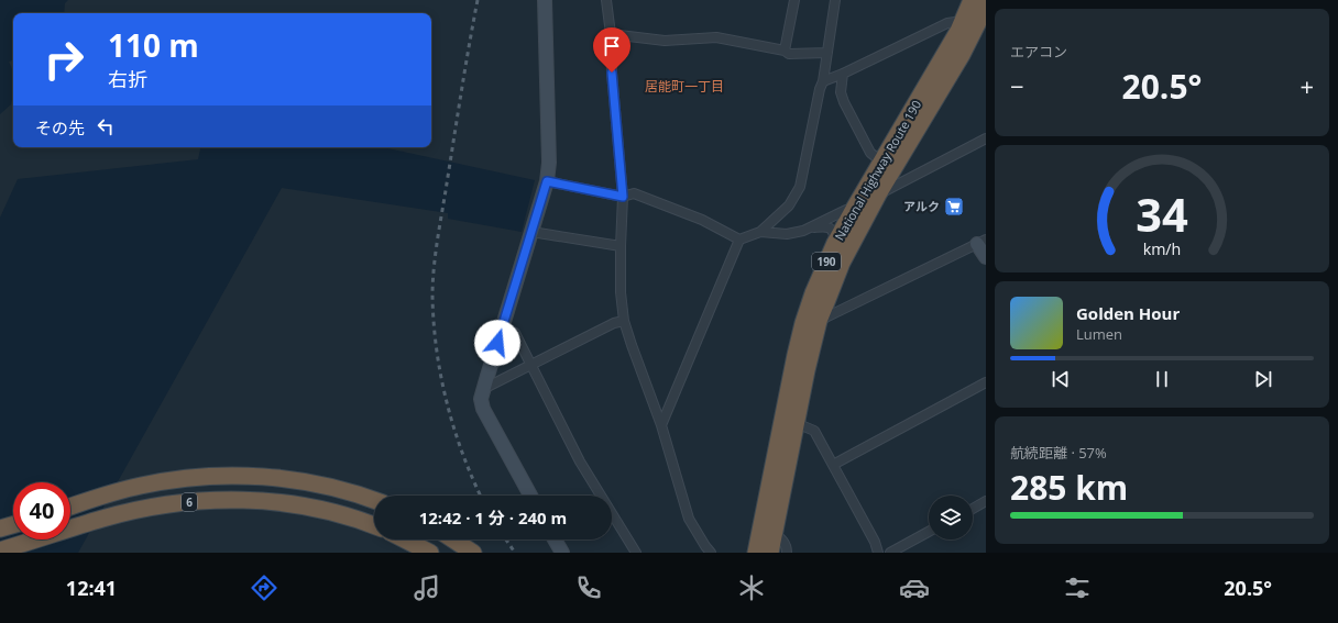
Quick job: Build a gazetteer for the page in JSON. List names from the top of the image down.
{
  "streets": {
    "highway": ["National Highway Route 190", "190", "6"]
  },
  "districts": ["居能町一丁目"],
  "places": {
    "supermarket": ["アルク"]
  },
  "page": {
    "tile": [
      "エアコン",
      ["航続距離 · 57%", "285 km"]
    ],
    "turn": ["110 m", "右折"],
    "heat": ["−", "20.5°", "+"],
    "then": "その先",
    "song": ["Golden Hour", "Lumen"],
    "limit": "40",
    "trip": "12:42 · 1 分 · 240 m",
    "tabs": ["12:41", "20.5°"],
    "gauge": ["34", "km/h"]
  }
}
